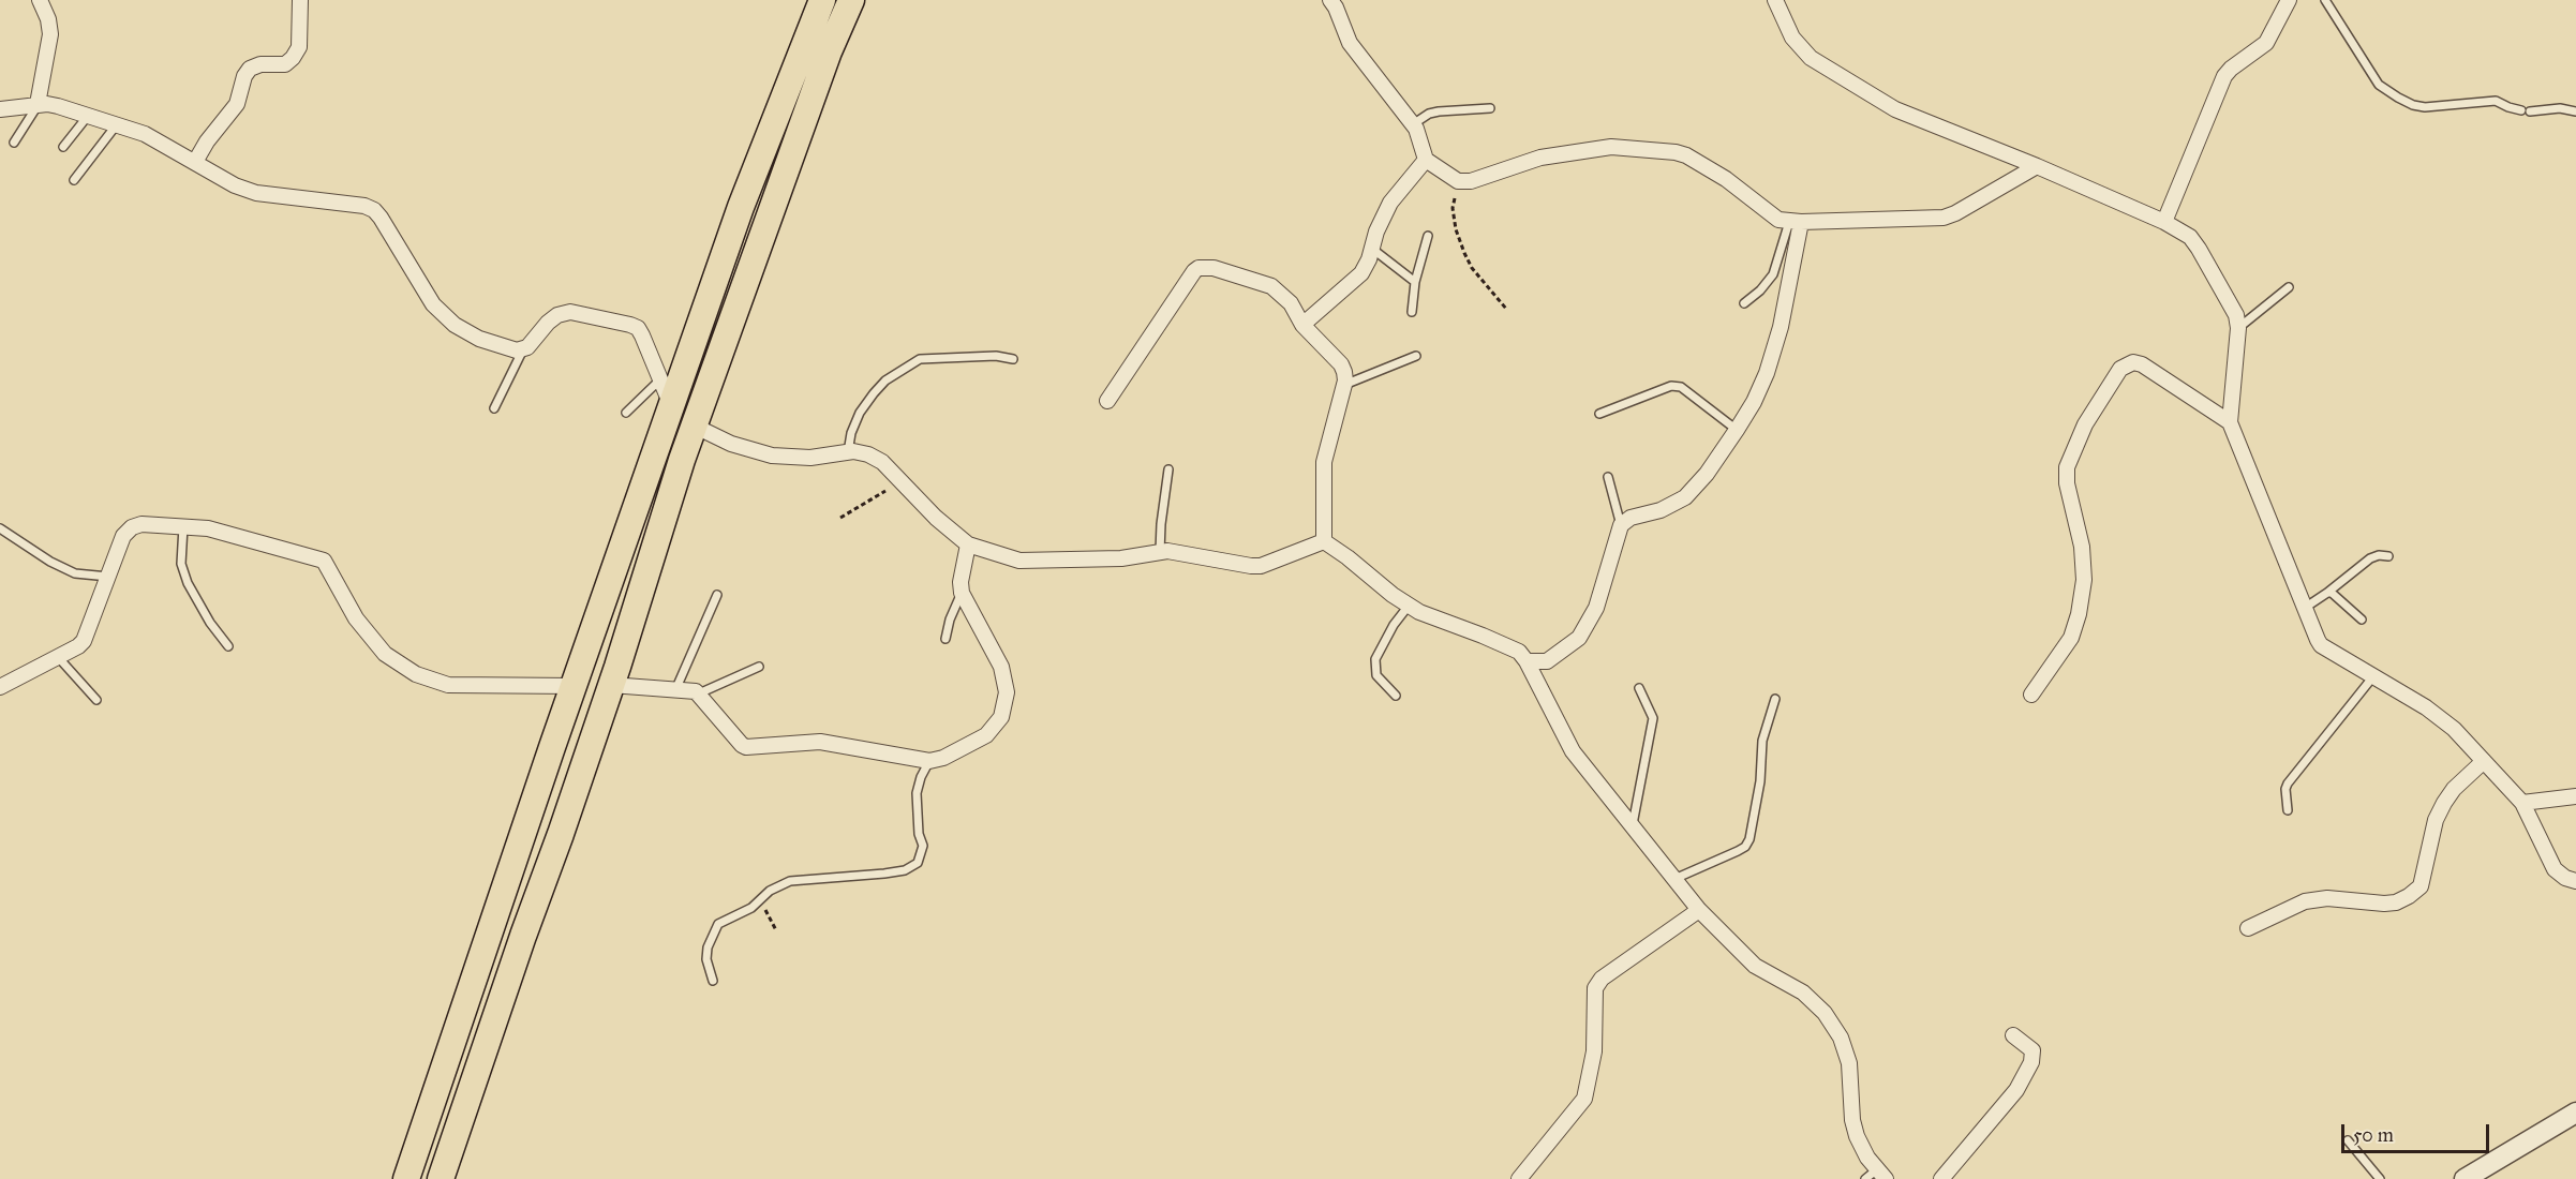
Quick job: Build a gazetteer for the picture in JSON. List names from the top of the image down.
{
  "scale_bar": "50 m"
}
